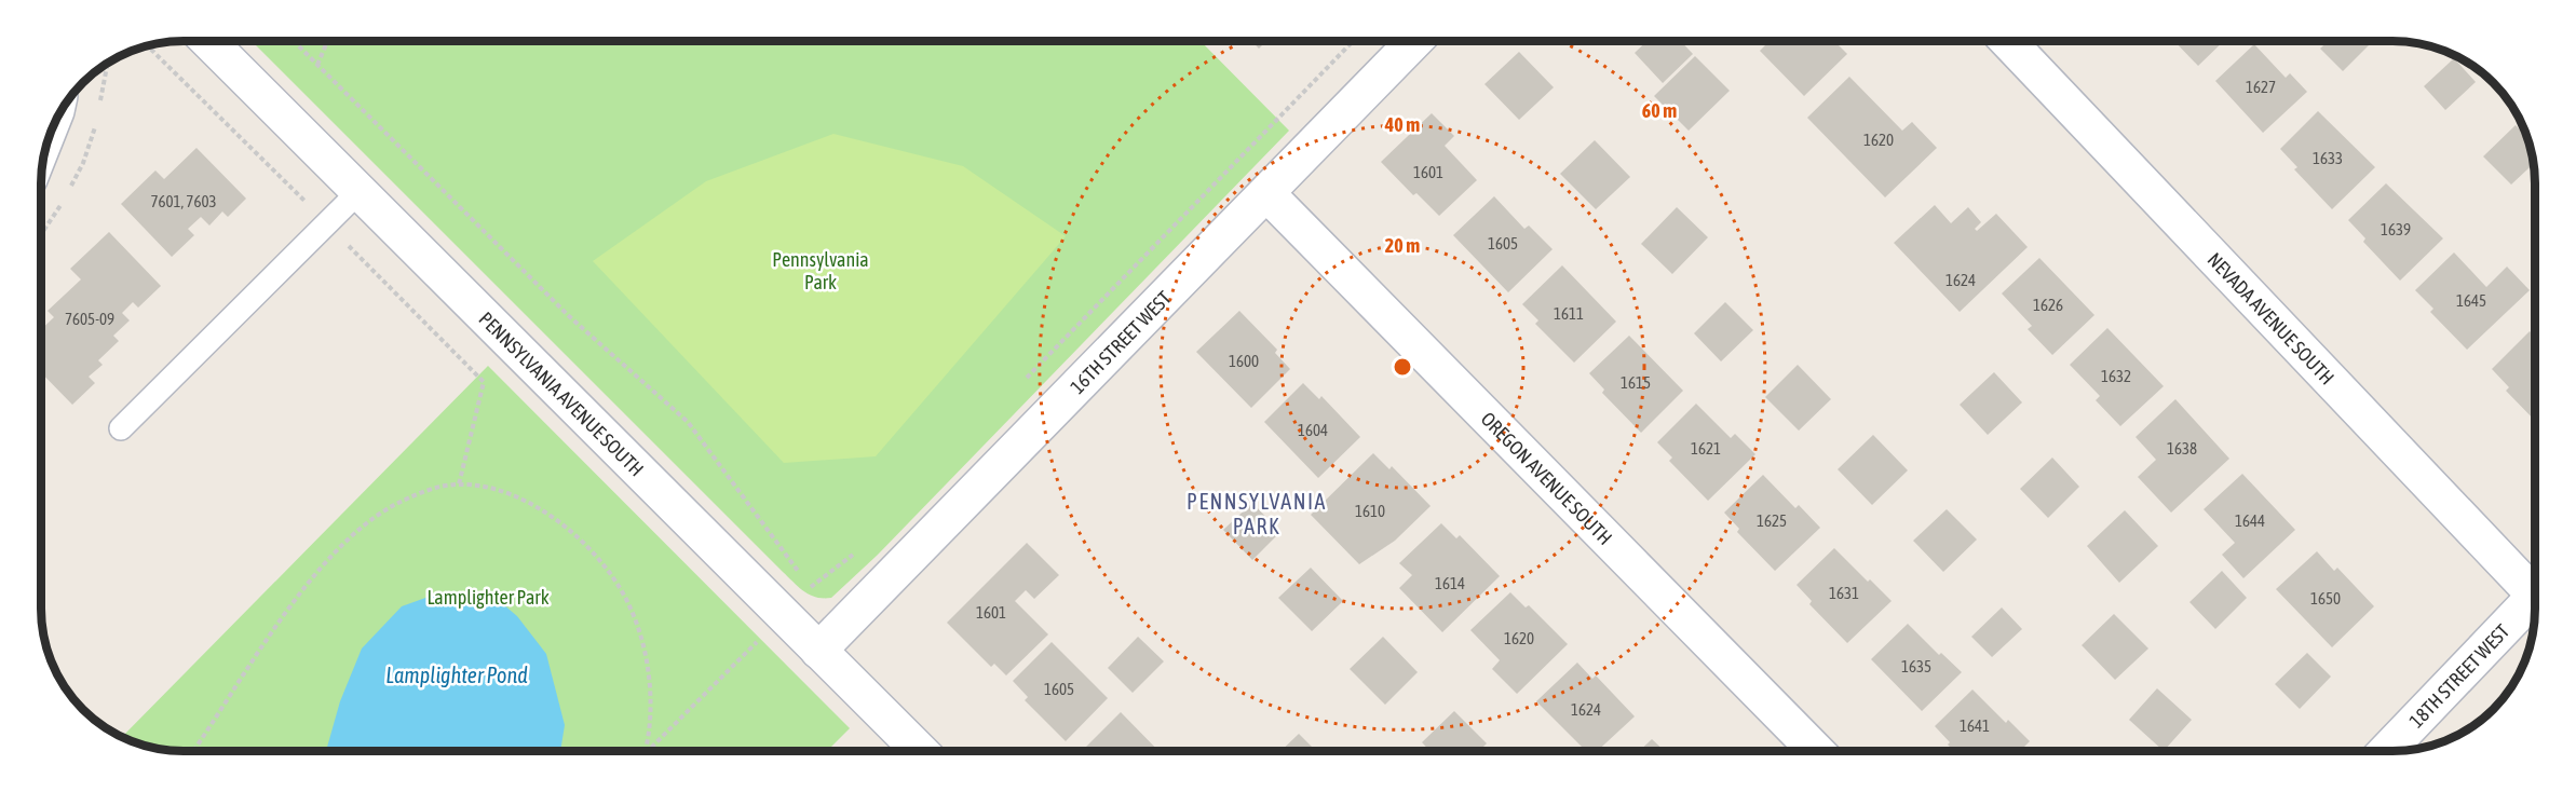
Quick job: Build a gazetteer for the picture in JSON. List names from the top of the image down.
{
  "streets": {
    "street": [
      "NEVADA AVENUE SOUTH",
      "16TH STREET WEST",
      "PENNSYLVANIA AVENUE SOUTH",
      "OREGON AVENUE SOUTH",
      "18TH STREET WEST"
    ]
  },
  "crossings": [
    ["16TH STREET WEST", "PENNSYLVANIA AVENUE SOUTH"],
    ["16TH STREET WEST", "OREGON AVENUE SOUTH"]
  ],
  "districts": ["PENNSYLVANIA PARK"],
  "water": ["Lamplighter Pond"],
  "parks": ["Pennsylvania Park", "Lamplighter Park"],
  "house_numbers": [
    "1627",
    "1620",
    "1633",
    "1601",
    "7601, 7603",
    "1639",
    "1605",
    "1624",
    "1645",
    "1626",
    "1611",
    "7605-09",
    "1600",
    "1632",
    "1615",
    "1604",
    "1621",
    "1638",
    "1610",
    "1625",
    "1644",
    "1614",
    "1631",
    "1650",
    "1601",
    "1620",
    "1635",
    "1605",
    "1624",
    "1641"
  ],
  "rings": ["60 m", "40 m", "20 m"]
}
